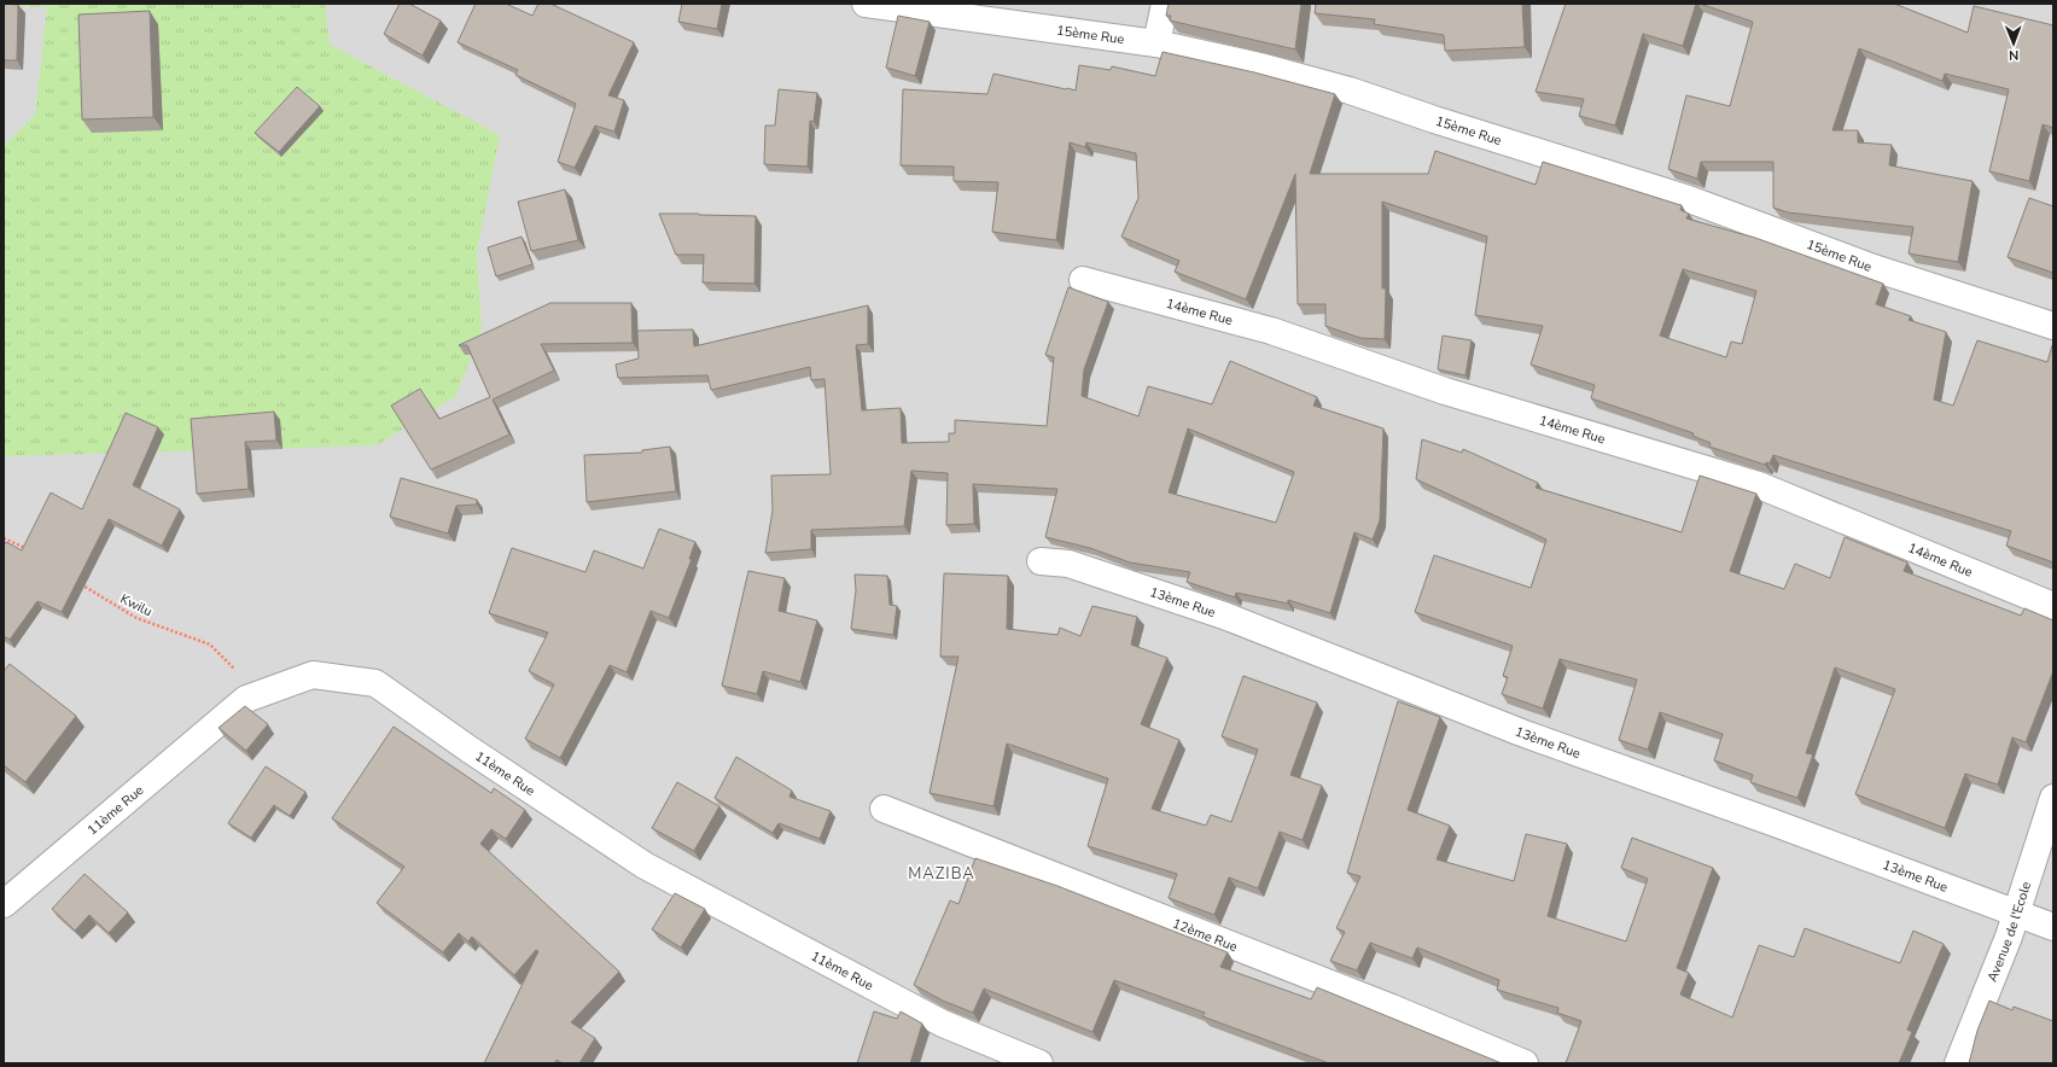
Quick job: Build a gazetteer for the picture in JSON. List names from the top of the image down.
{
  "streets": {
    "street": [
      "15ème Rue",
      "14ème Rue",
      "13ème Rue",
      "11ème Rue",
      "Avenue de l'Ecole",
      "12ème Rue"
    ],
    "path": ["Kwilu"]
  },
  "crossings": [
    ["13ème Rue", "Avenue de l'Ecole"],
    ["Kwilu", "11ème Rue"]
  ],
  "districts": ["MAZIBA"],
  "north": "bottom"
}
